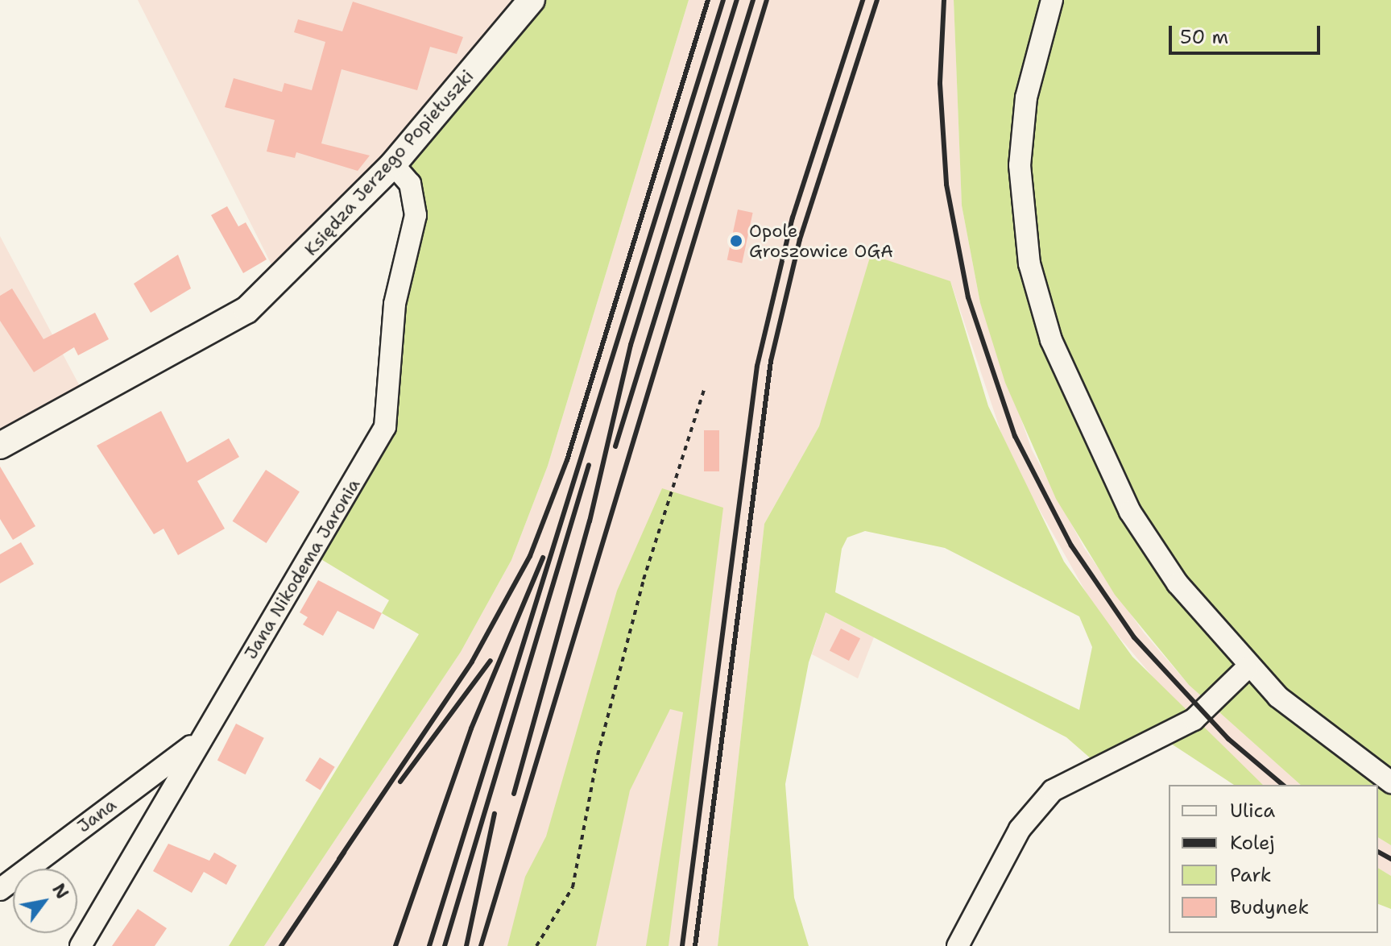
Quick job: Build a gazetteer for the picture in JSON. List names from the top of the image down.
{
  "streets": {
    "main road": ["Księdza Jerzego Popiełuszki"],
    "street": ["Jana Nikodema Jaronia", "Jana"]
  },
  "crossings": [
    ["Księdza Jerzego Popiełuszki", "Jana Nikodema Jaronia"],
    ["Jana Nikodema Jaronia", "Jana"]
  ],
  "places": ["Opole Groszowice OGA"],
  "legend": [
    "Ulica",
    "Kolej",
    "Park",
    "Budynek"
  ],
  "scale_bar": "50 m",
  "north": "top right"
}
